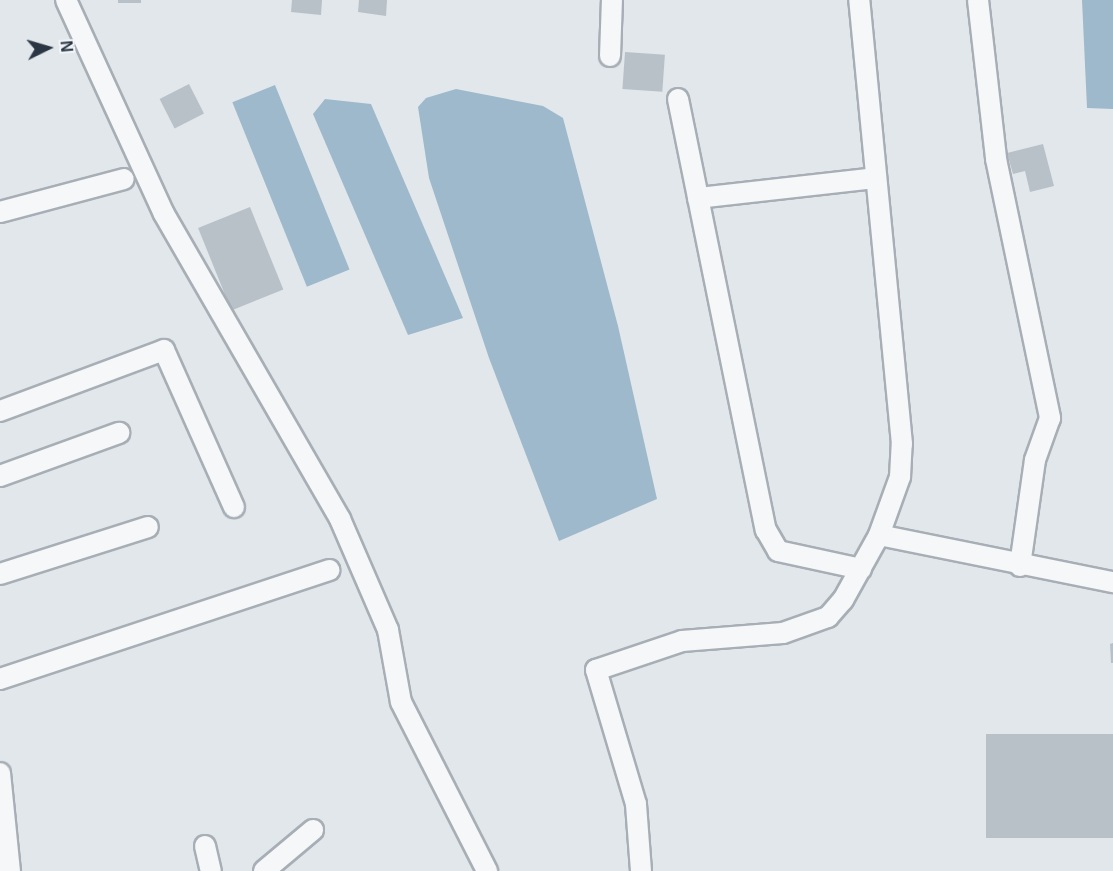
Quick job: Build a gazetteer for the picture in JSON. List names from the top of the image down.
{
  "north": "right"
}
